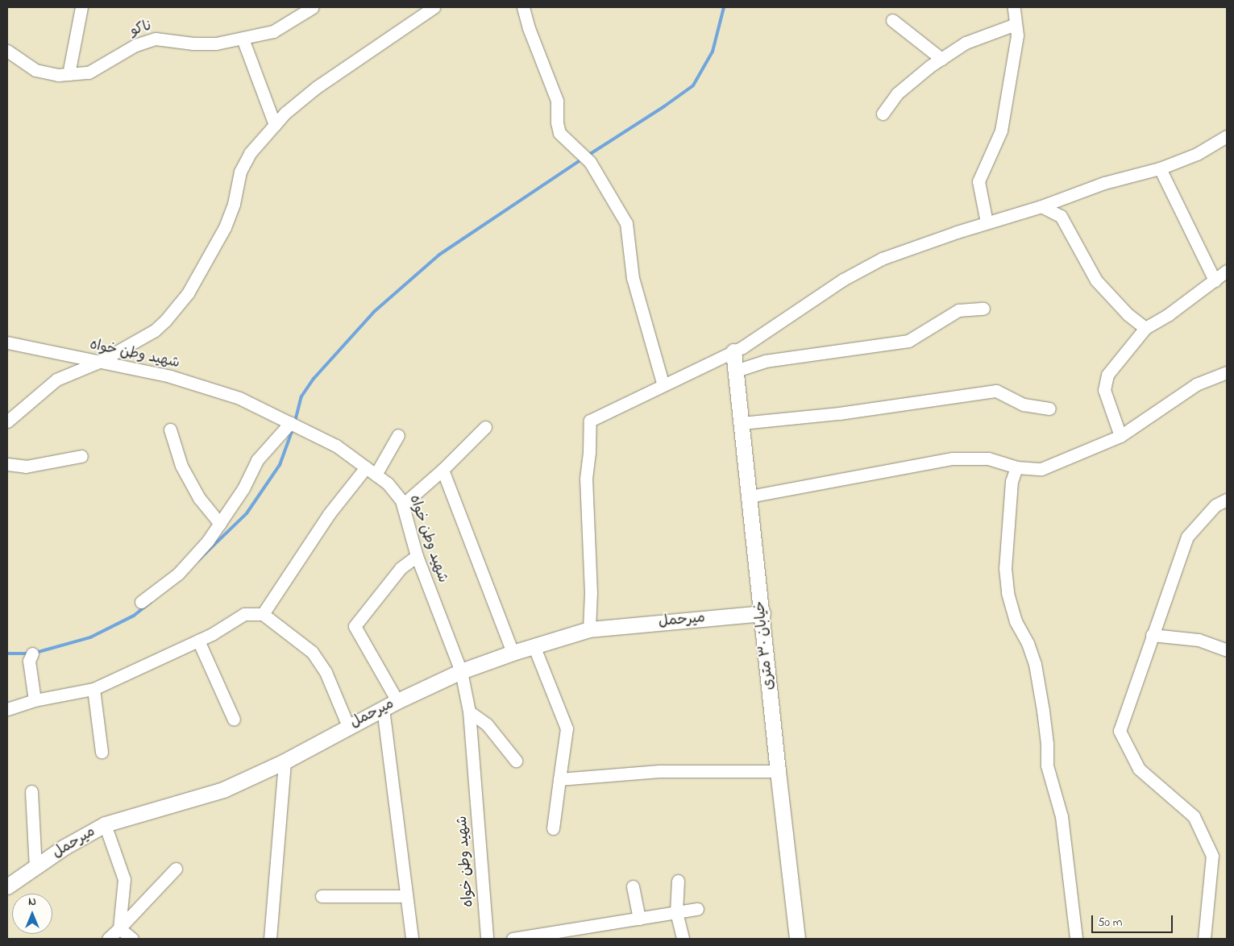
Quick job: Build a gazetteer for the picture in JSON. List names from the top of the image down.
{
  "streets": {
    "street": [
      "ناکو",
      "شهید وطن خواه",
      "میرحمل",
      "خیابان ۳۰ متری"
    ]
  },
  "crossings": [
    ["شهید وطن خواه", "میرحمل"],
    ["میرحمل", "خیابان ۳۰ متری"]
  ],
  "scale_bar": "50 m",
  "north": "top"
}
